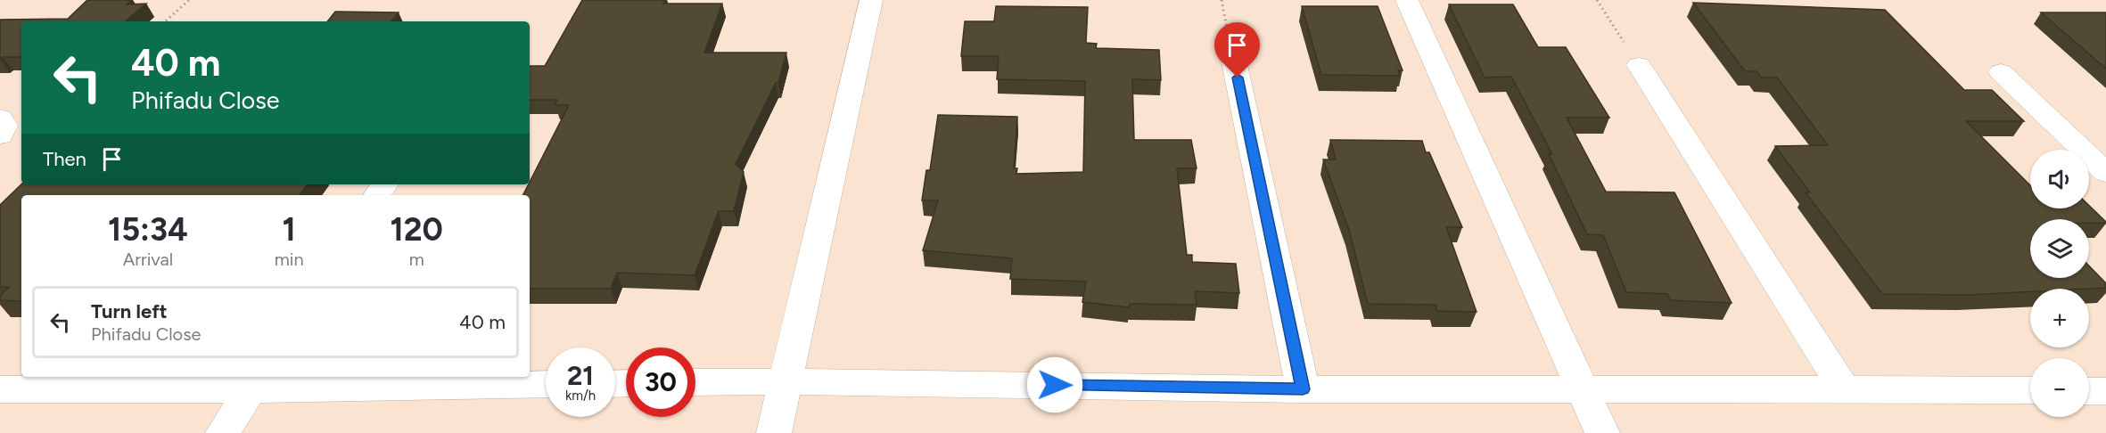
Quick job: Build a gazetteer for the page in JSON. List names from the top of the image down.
{
  "page": {
    "turn": ["40 m", "Phifadu Close"],
    "then": "Then",
    "map_buttons": ["+", "−"],
    "eta": [
      "15:34",
      "Arrival",
      "1",
      "min",
      "120",
      "m"
    ],
    "list": [
      {
        "name": "Turn left",
        "note": "Phifadu Close",
        "value": "40 m"
      }
    ],
    "speed": "21 km/h",
    "limit": "30"
  }
}
